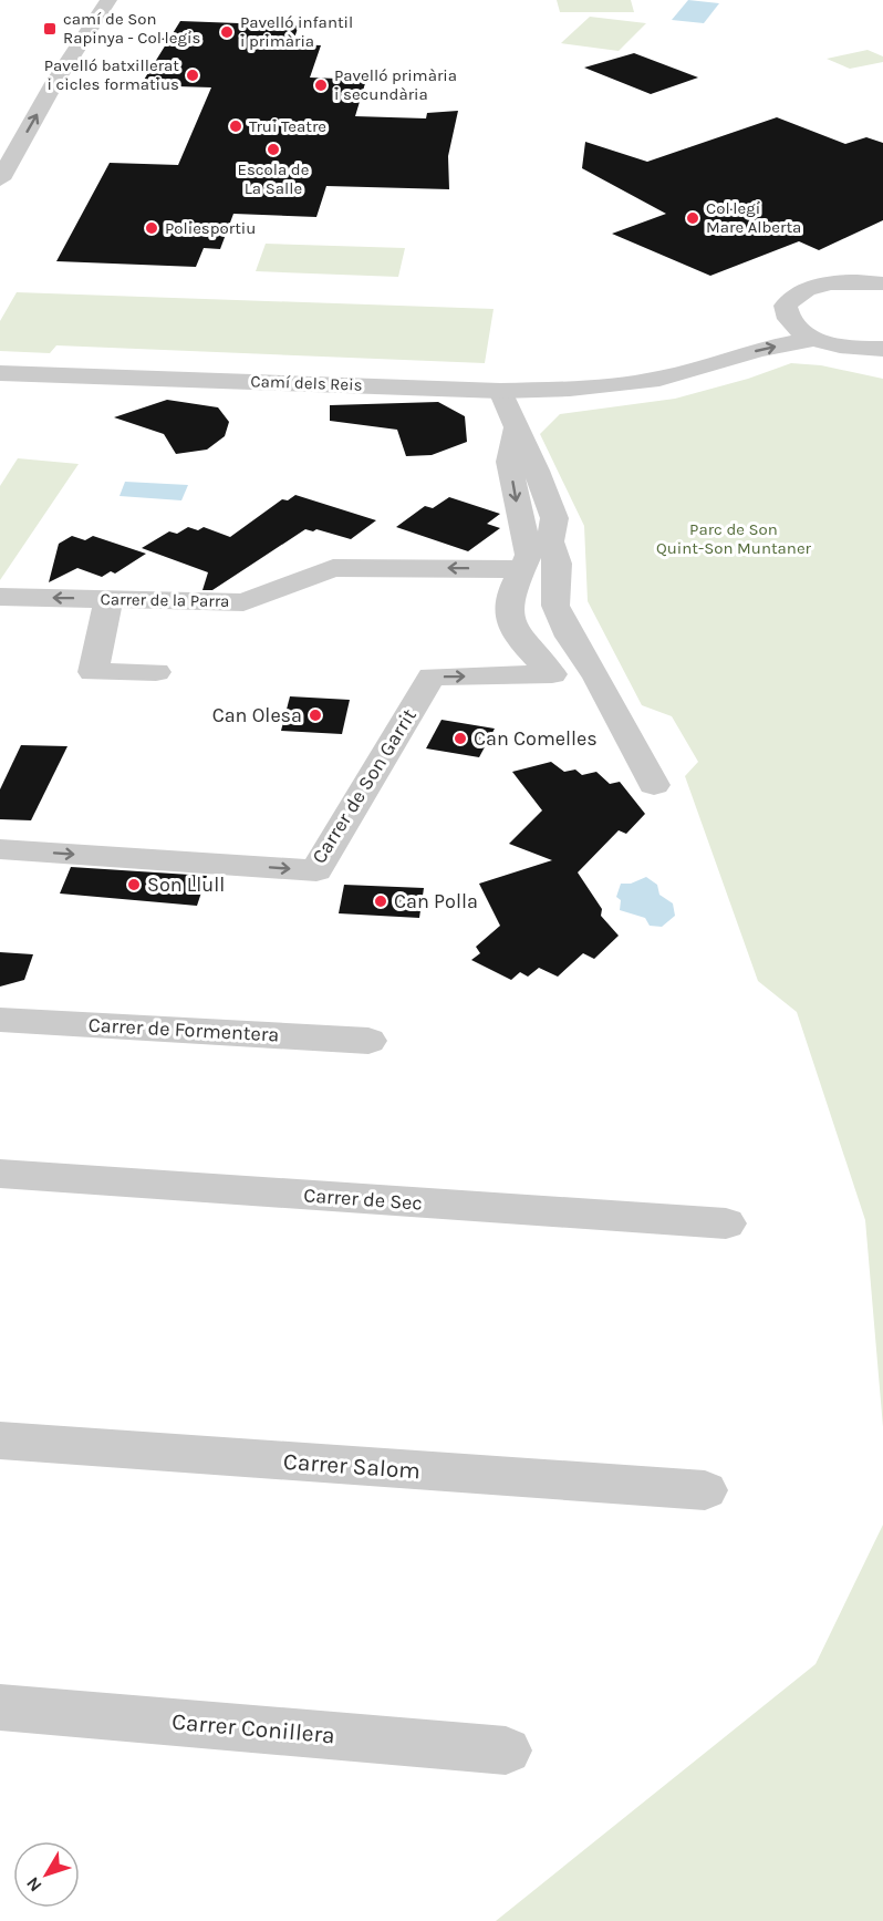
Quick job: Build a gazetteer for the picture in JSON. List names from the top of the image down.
{
  "streets": {
    "street": [
      "Camí dels Reis",
      "Carrer de la Parra",
      "Carrer de Son Garrit",
      "Carrer de Formentera",
      "Carrer de Sec",
      "Carrer Salom",
      "Carrer Conillera"
    ]
  },
  "crossings": [
    ["Carrer de la Parra", "Carrer de Son Garrit"]
  ],
  "one_way": ["Carrer de la Parra"],
  "parks": ["Parc de Son Quint-Son Muntaner"],
  "places": {
    "transit": ["camí de Son Rapinya - Col·legis"],
    "other": [
      "Pavelló infantil i primària",
      "Pavelló batxillerat i cicles formatius",
      "Pavelló primària i secundària",
      "Trui Teatre",
      "Escola de La Salle",
      "Col·legi Mare Alberta",
      "Poliesportiu",
      "Can Olesa",
      "Can Comelles",
      "Son Llull",
      "Can Polla"
    ]
  },
  "north": "bottom left"
}
